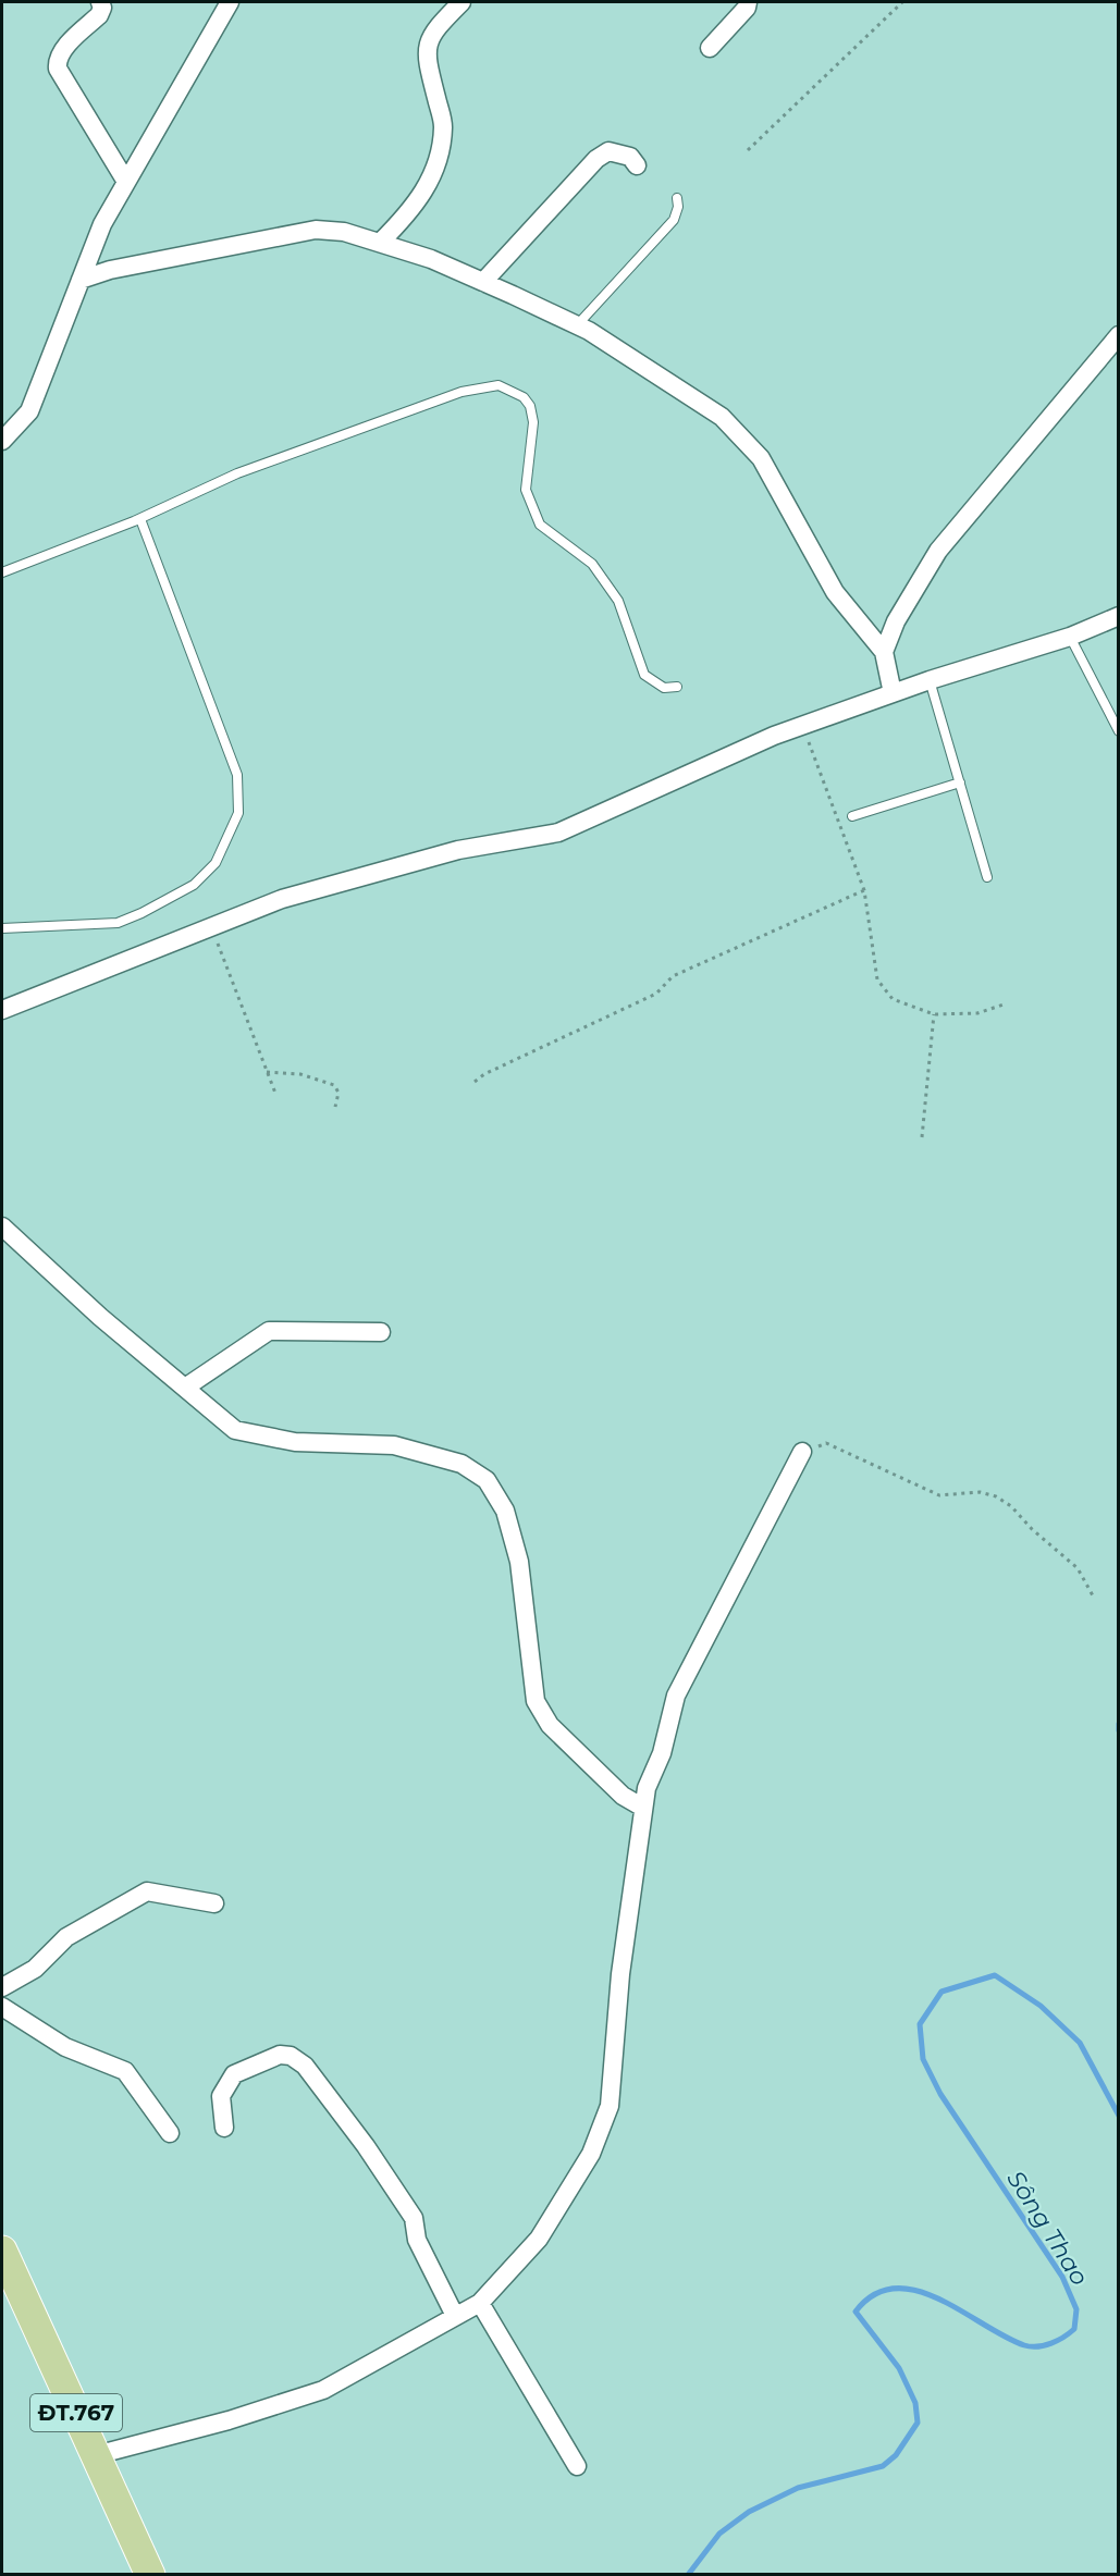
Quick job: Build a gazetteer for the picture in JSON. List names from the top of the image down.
{
  "streets": {
    "main road": ["ĐT.767"]
  },
  "water": ["Sông Thao"]
}
